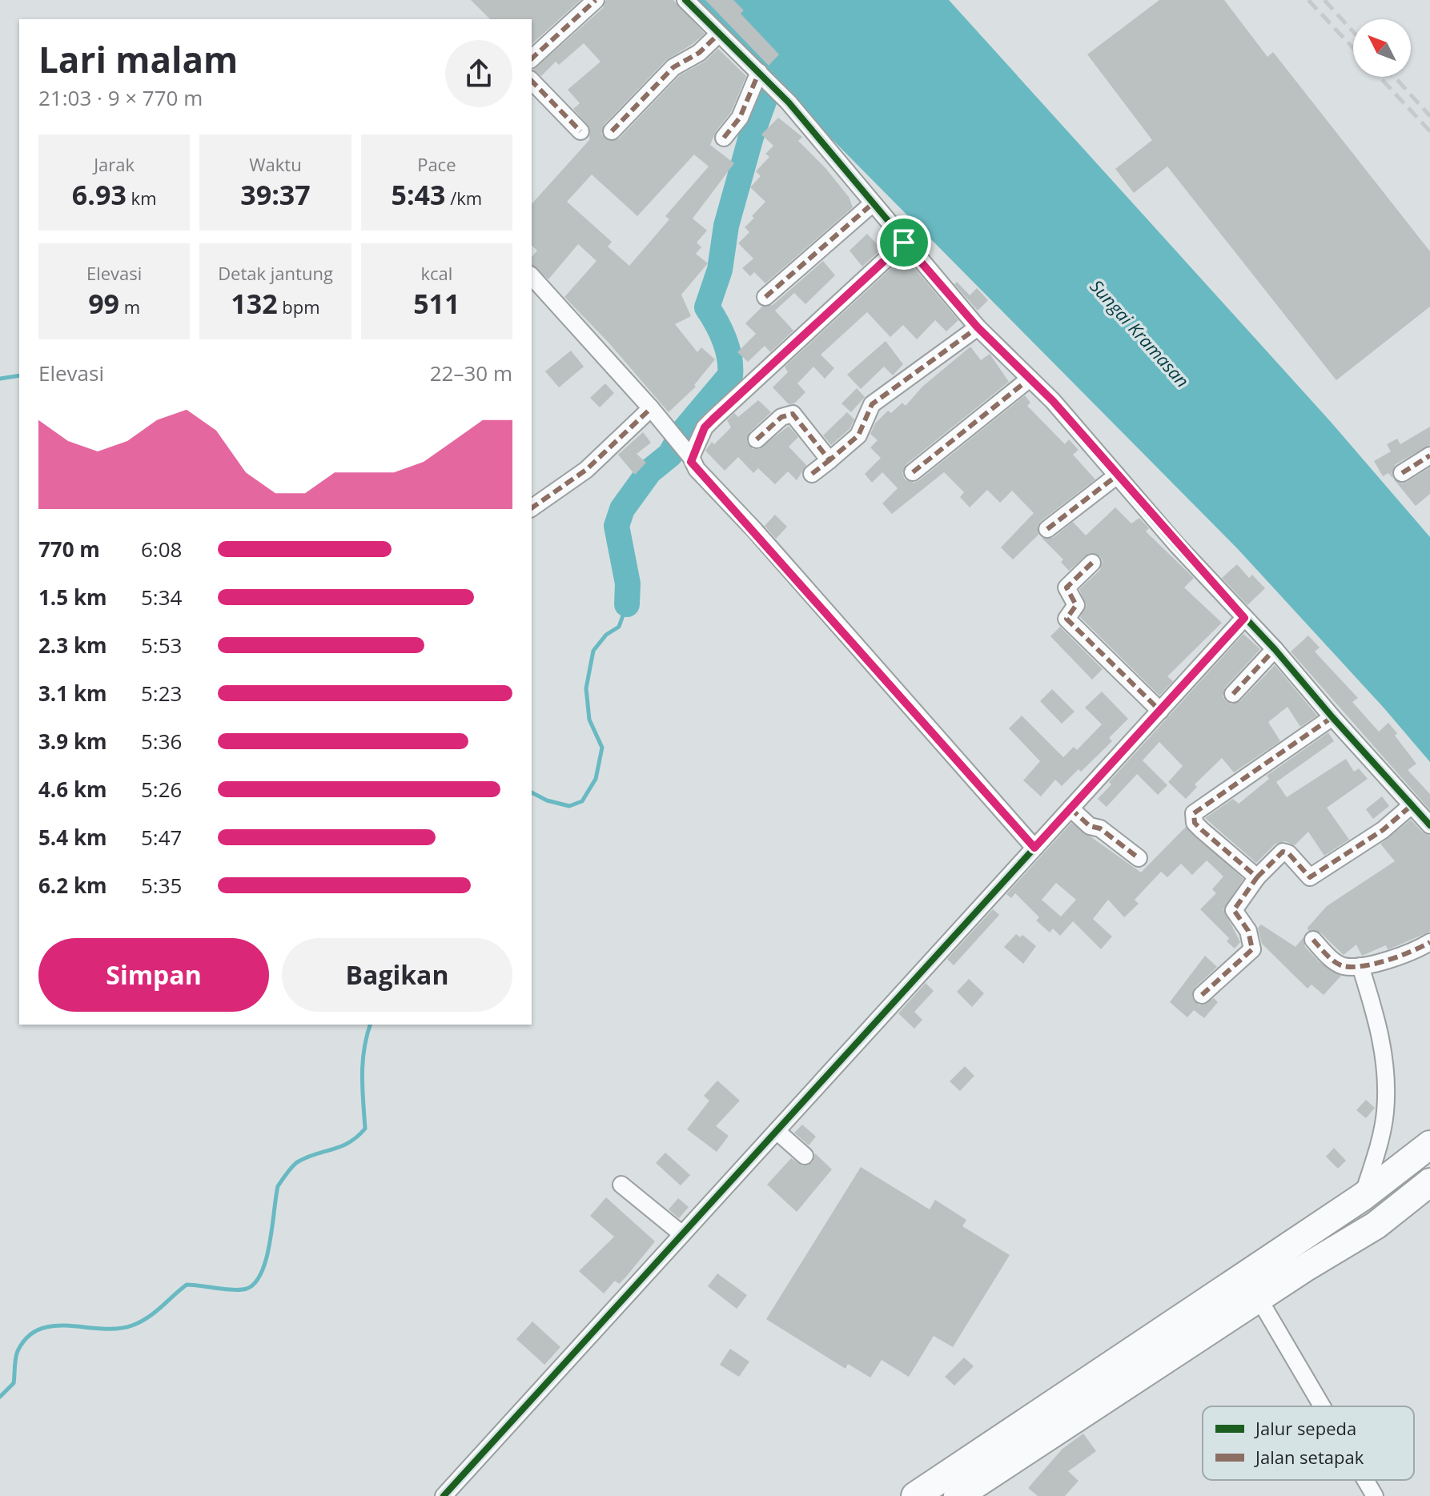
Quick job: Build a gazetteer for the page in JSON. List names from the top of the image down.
{
  "water": ["Sungai Kramasan"],
  "legend": ["Jalur sepeda", "Jalan setapak"],
  "north": "top left",
  "page": {
    "heading": ["Lari malam", "21:03 · 9 × 770 m"],
    "stats": [
      ["Jarak", "6.93 km"],
      ["Waktu", "39:37"],
      ["Pace", "5:43 /km"],
      ["Elevasi", "99 m"],
      ["Detak jantung", "132 bpm"],
      ["kcal", "511"]
    ],
    "chart": ["Elevasi", "22–30 m"],
    "list": [
      {
        "name": "770 m",
        "note": "6:08"
      },
      {
        "name": "1.5 km",
        "note": "5:34"
      },
      {
        "name": "2.3 km",
        "note": "5:53"
      },
      {
        "name": "3.1 km",
        "note": "5:23"
      },
      {
        "name": "3.9 km",
        "note": "5:36"
      },
      {
        "name": "4.6 km",
        "note": "5:26"
      },
      {
        "name": "5.4 km",
        "note": "5:47"
      },
      {
        "name": "6.2 km",
        "note": "5:35"
      }
    ],
    "buttons": ["Simpan", "Bagikan"]
  }
}
